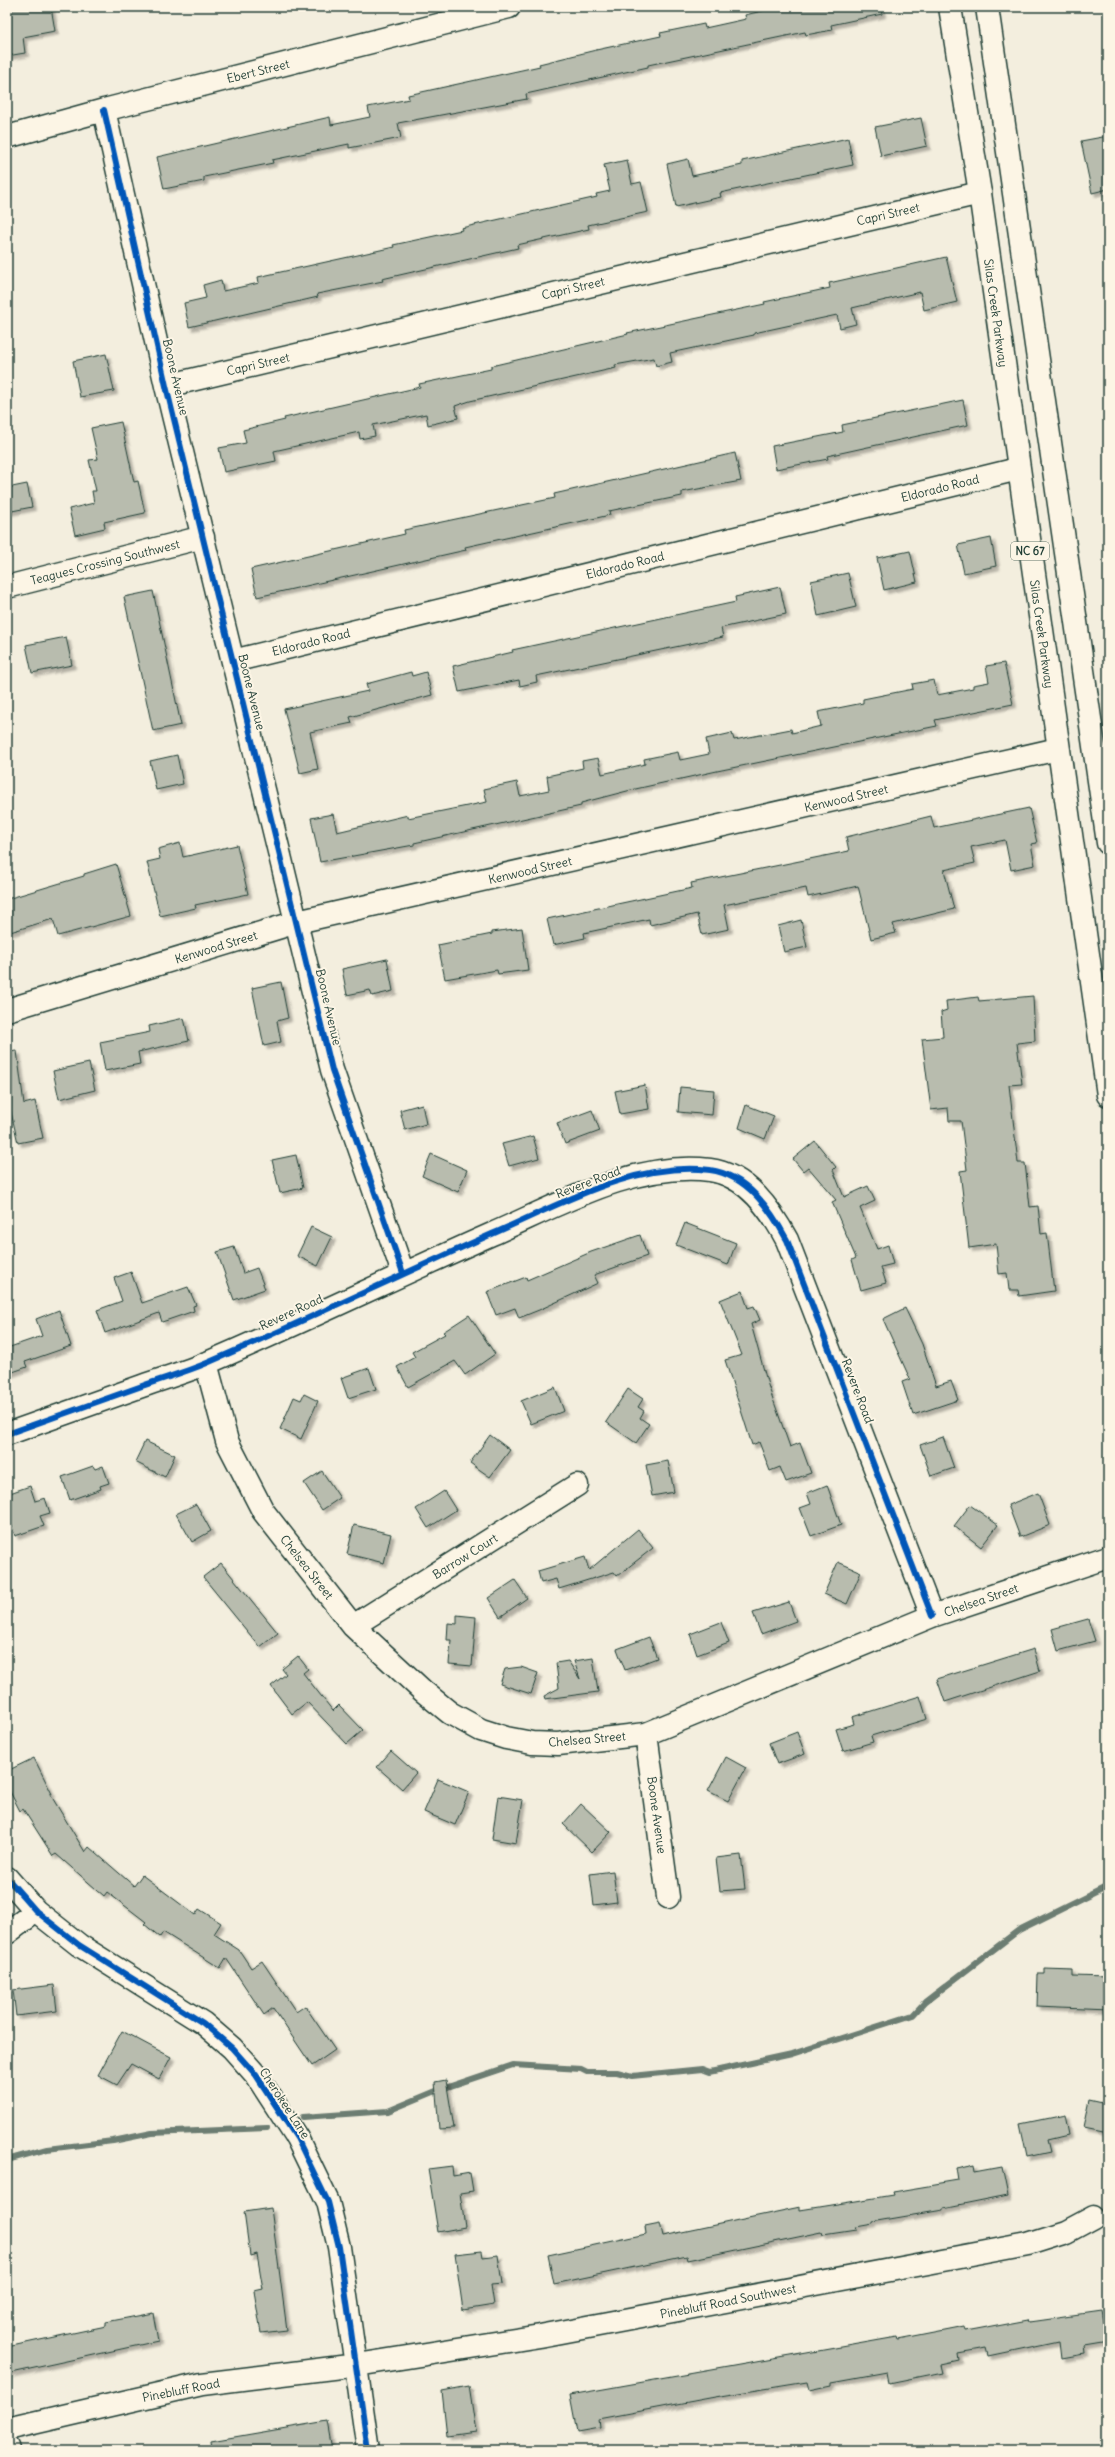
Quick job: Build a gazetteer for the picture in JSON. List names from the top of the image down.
{
  "streets": {
    "street": [
      "Ebert Street",
      "Capri Street",
      "Silas Creek Parkway",
      "Boone Avenue",
      "Eldorado Road",
      "NC 67",
      "Teagues Crossing Southwest",
      "Kenwood Street",
      "Revere Road",
      "Barrow Court",
      "Chelsea Street",
      "Cherokee Lane",
      "Pinebluff Road Southwest",
      "Pinebluff Road"
    ]
  },
  "crossings": [
    ["Ebert Street", "Boone Avenue"],
    ["Capri Street", "Silas Creek Parkway"],
    ["Capri Street", "Boone Avenue"],
    ["Silas Creek Parkway", "Eldorado Road"],
    ["Silas Creek Parkway", "Kenwood Street"],
    ["Boone Avenue", "Eldorado Road"],
    ["Boone Avenue", "Teagues Crossing Southwest"],
    ["Boone Avenue", "Kenwood Street"],
    ["Boone Avenue", "Revere Road"],
    ["Boone Avenue", "Chelsea Street"],
    ["Revere Road", "Chelsea Street"],
    ["Barrow Court", "Chelsea Street"],
    ["Cherokee Lane", "Pinebluff Road Southwest"],
    ["Cherokee Lane", "Pinebluff Road"],
    ["Pinebluff Road Southwest", "Pinebluff Road"]
  ]
}
